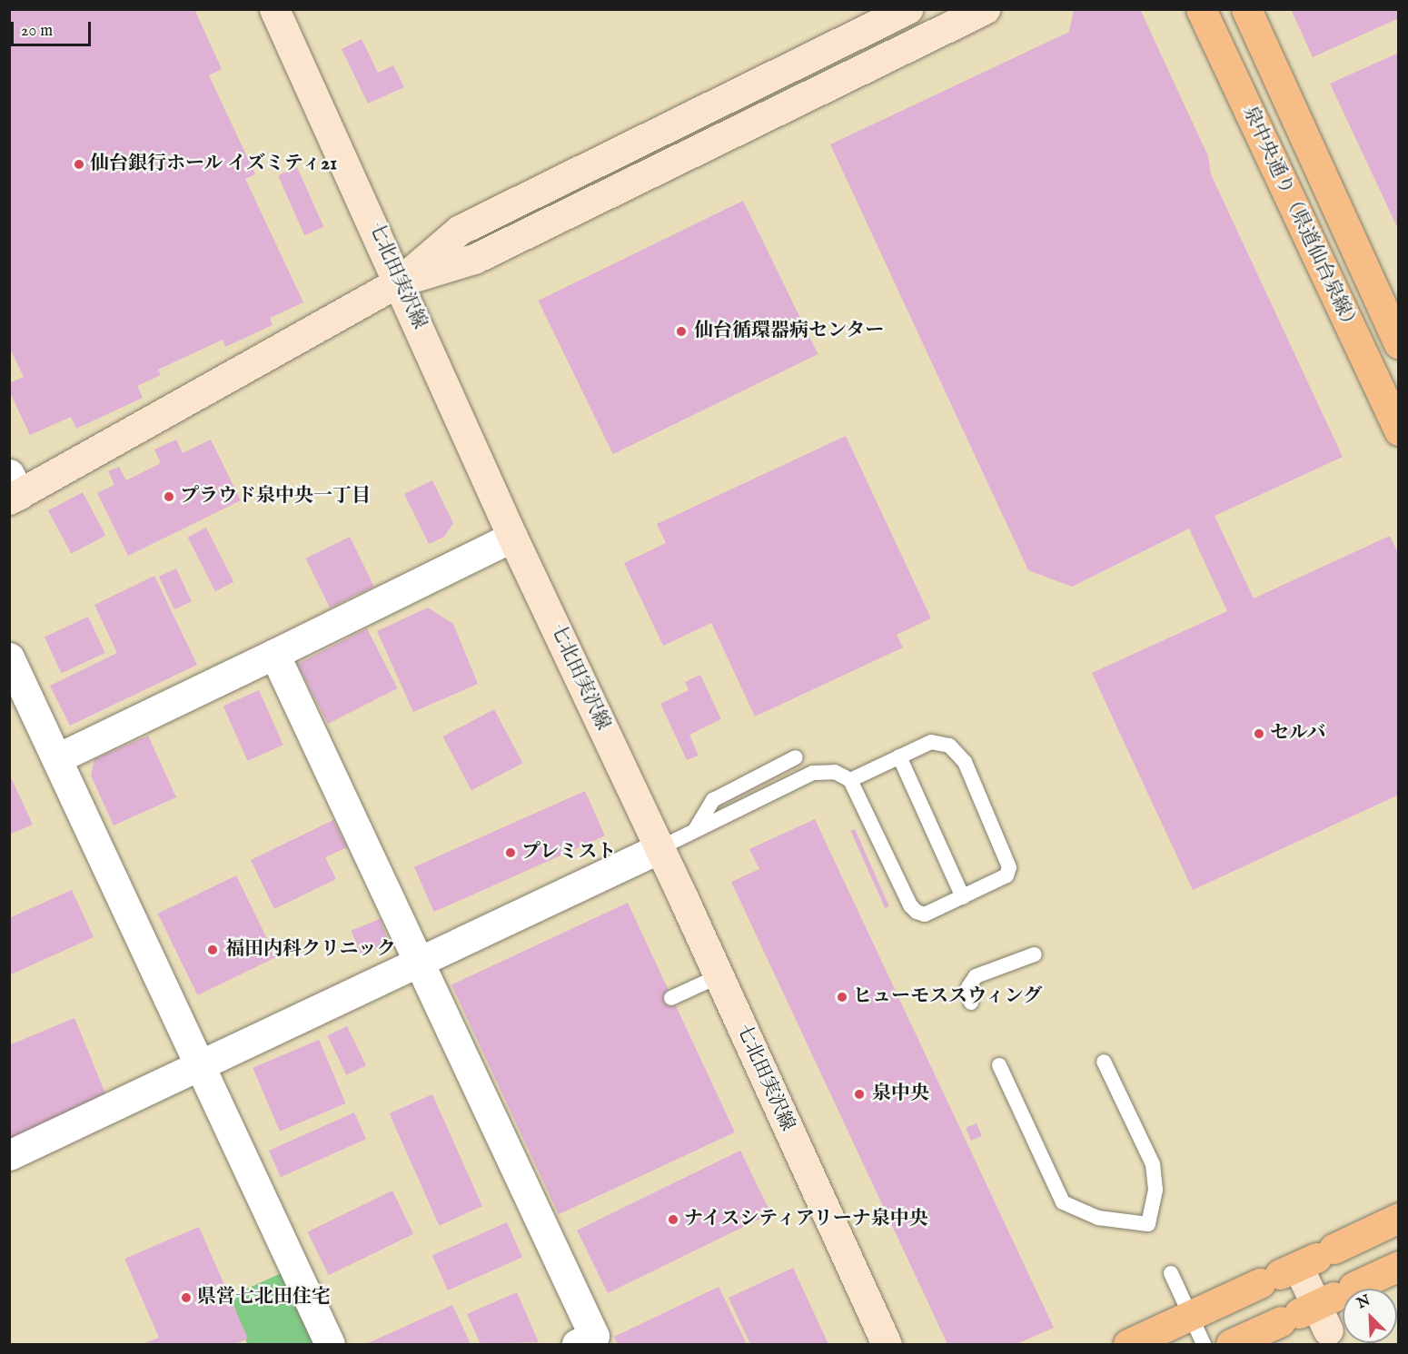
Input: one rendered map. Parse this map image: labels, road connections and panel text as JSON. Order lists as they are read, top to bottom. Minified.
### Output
{"streets":{"main road":["泉中央通り（県道仙台泉線）"],"street":["七北田実沢線"]},"places":["仙台銀行ホール イズミティ21","仙台循環器病センター","プラウド泉中央一丁目","セルバ","プレミスト","福田内科クリニック","ヒューモススウィング","泉中央","ナイスシティアリーナ泉中央","県営七北田住宅"],"scale_bar":"20 m","north":"top left"}
